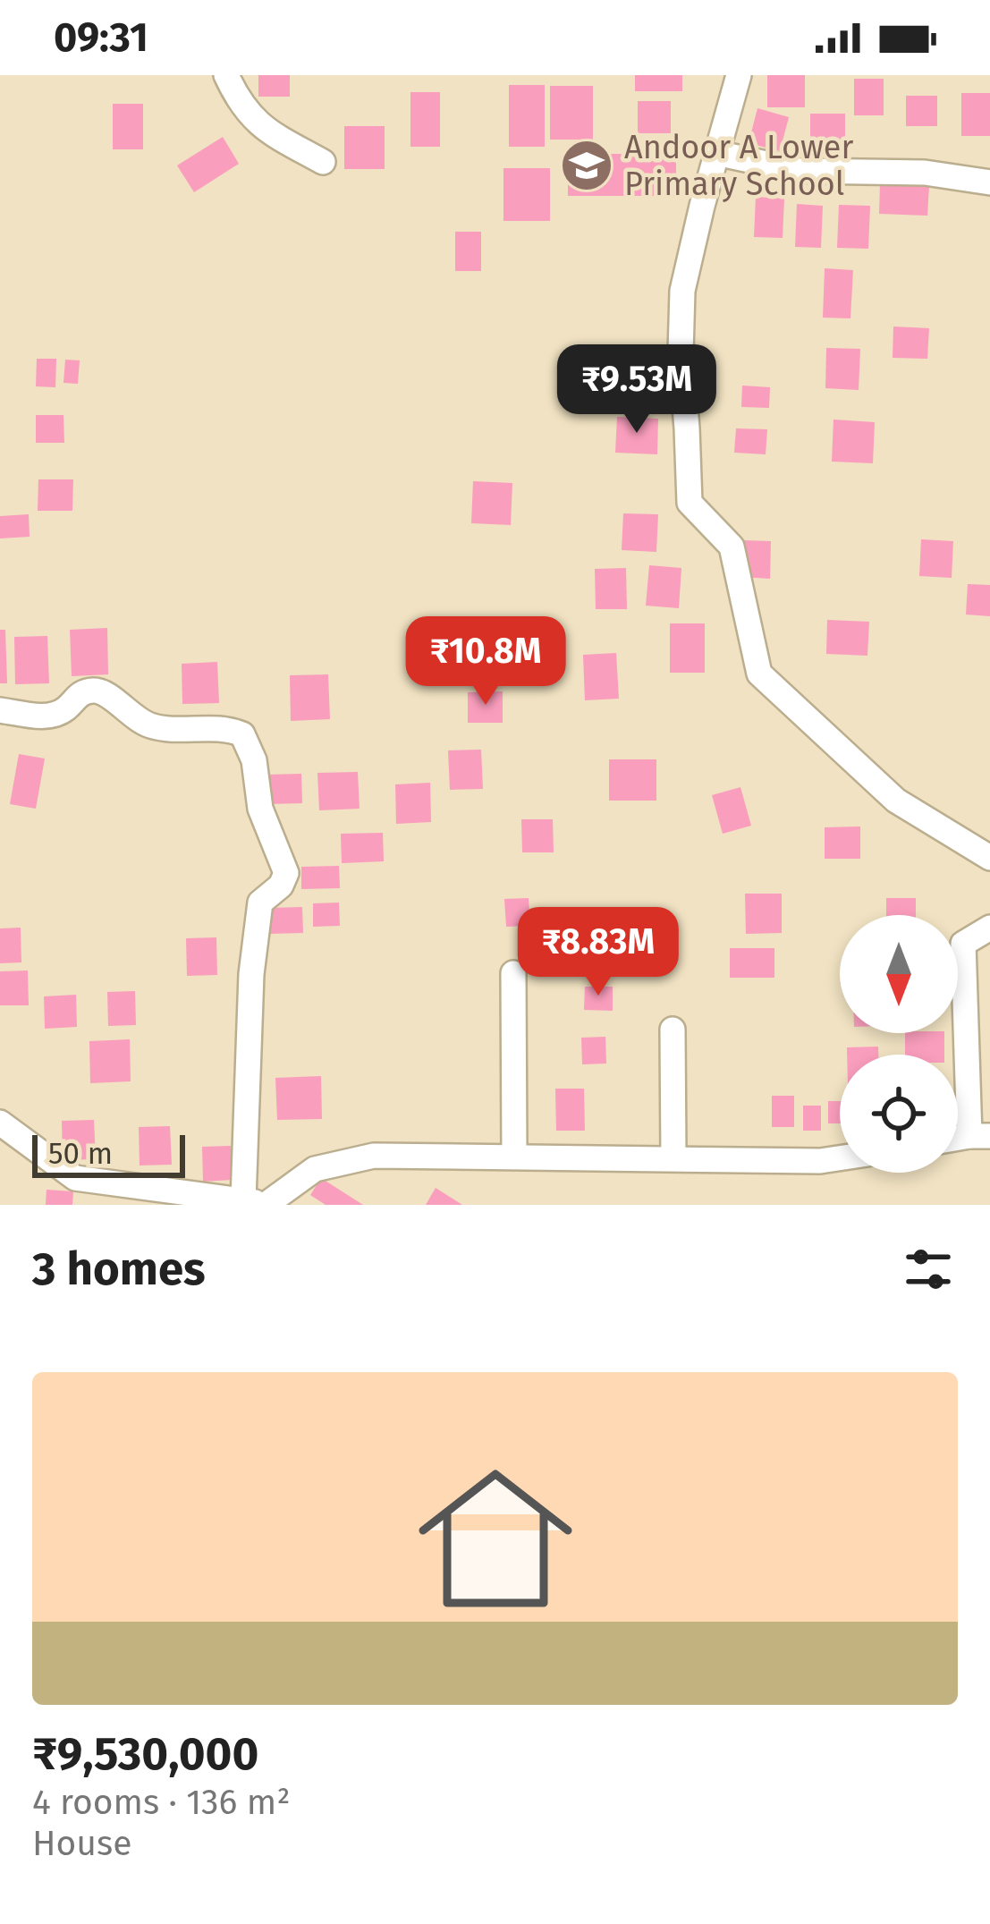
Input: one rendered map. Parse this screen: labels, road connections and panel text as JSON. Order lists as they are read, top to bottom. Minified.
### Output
{"places":{"school or university":["Andoor A Lower Primary School"]},"scale_bar":"50 m","north":"bottom","page":{"status":"09:31","price":["₹9.53M","₹10.8M","₹8.83M"],"scale":"50 m","heading":"3 homes","list":[{"name":"₹9,530,000","note":"4 rooms · 136 m² · House"}]}}
